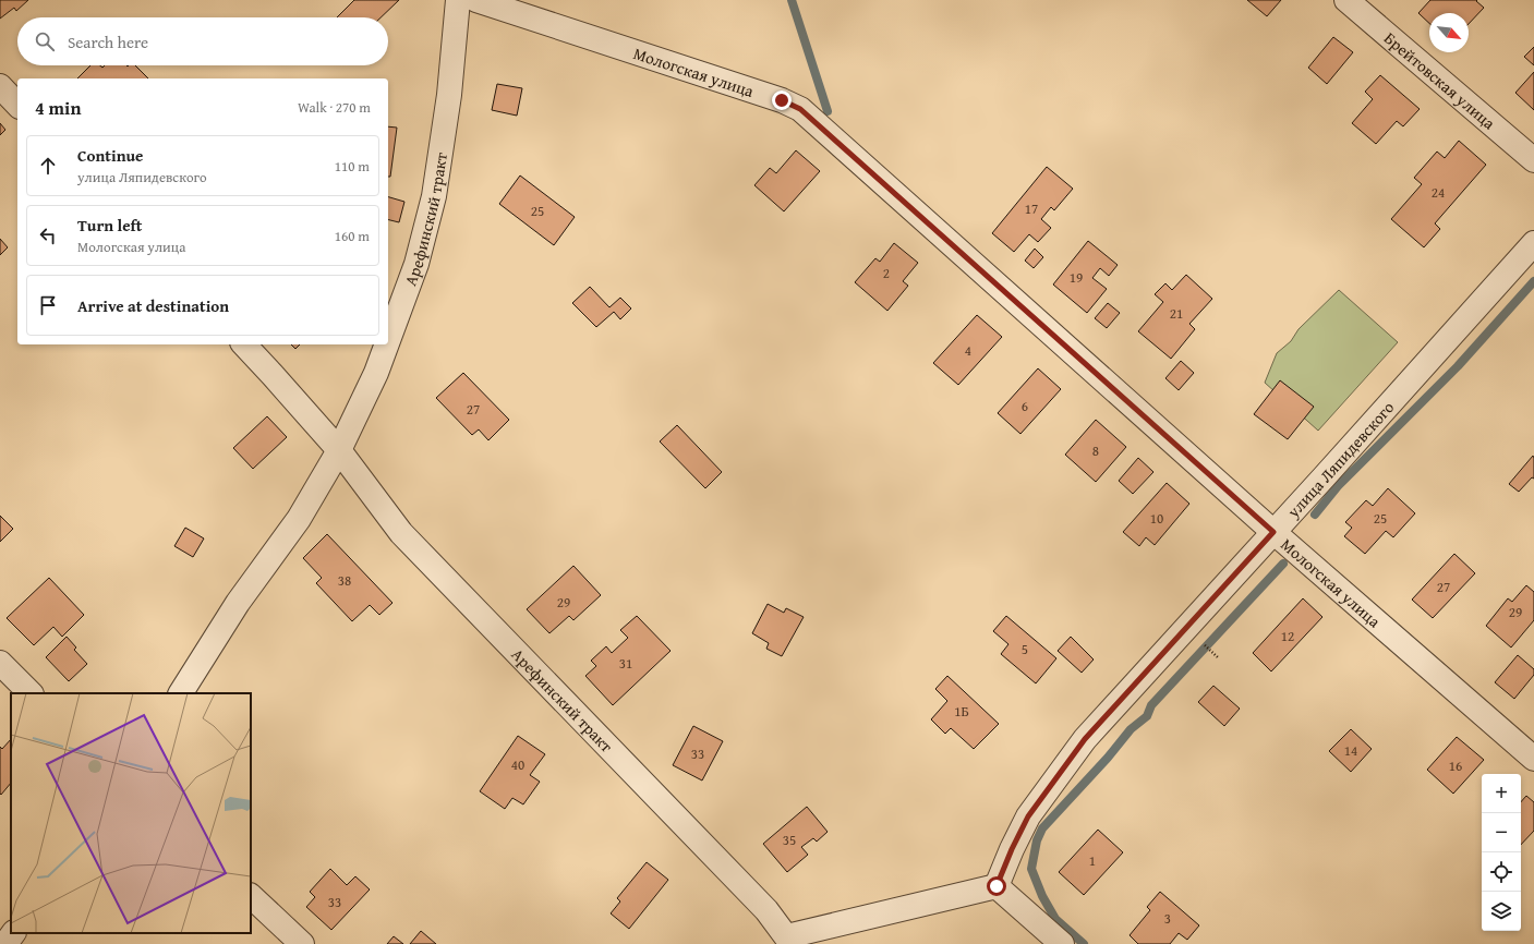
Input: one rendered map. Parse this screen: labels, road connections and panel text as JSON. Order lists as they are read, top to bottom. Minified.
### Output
{"streets":{"street":["Мологская улица","Брейтовская улица","Арефинский тракт","улица Ляпидевского"]},"crossings":[["Мологская улица","улица Ляпидевского"]],"house_numbers":["24","17","25","2","19","21","4","6","27","8","10","25","38","27","29","29","12","5","31","1Б","14","33","40","16","35","1","33","3"],"north":"bottom right","page":{"search":"Search here","heading":["4 min","Walk · 270 m"],"list":[["Continue","улица Ляпидевского","110 m"],["Turn left","Мологская улица","160 m"],"Arrive at destination"],"map_buttons":["+","−"]}}
